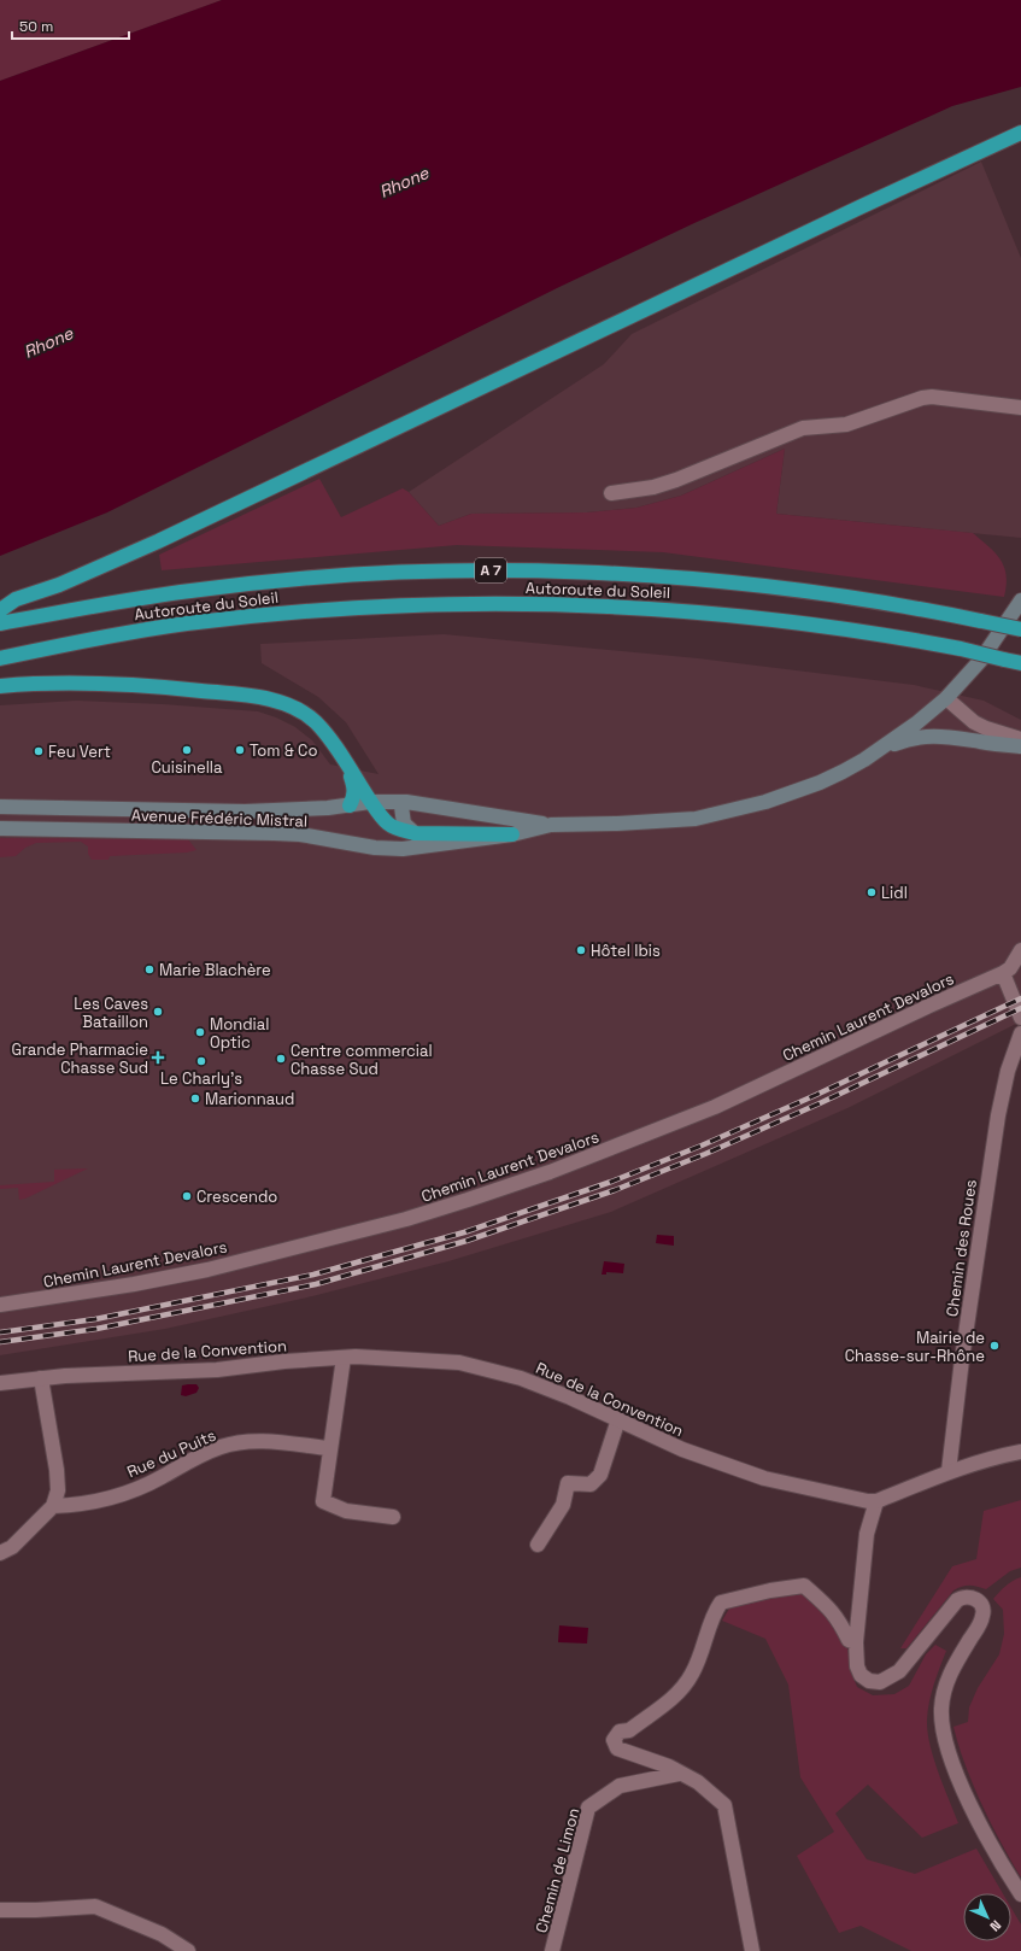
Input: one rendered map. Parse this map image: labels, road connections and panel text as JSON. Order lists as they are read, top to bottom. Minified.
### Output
{"streets":{"highway":["A 7","Autoroute du Soleil"],"main road":["Avenue Frédéric Mistral"],"street":["Chemin Laurent Devalors","Chemin des Roues","Rue de la Convention","Rue du Puits","Chemin de Limon"]},"water":["Rhone"],"places":{"other":["Cuisinella","Tom & Co","Feu Vert","Lidl","Hôtel Ibis","Marie Blachère","Les Caves Bataillon","Mondial Optic","Centre commercial Chasse Sud","Le Charly's","Marionnaud","Crescendo","Mairie de Chasse-sur-Rhône"],"health":["Grande Pharmacie Chasse Sud"]},"scale_bar":"50 m","north":"bottom right"}
